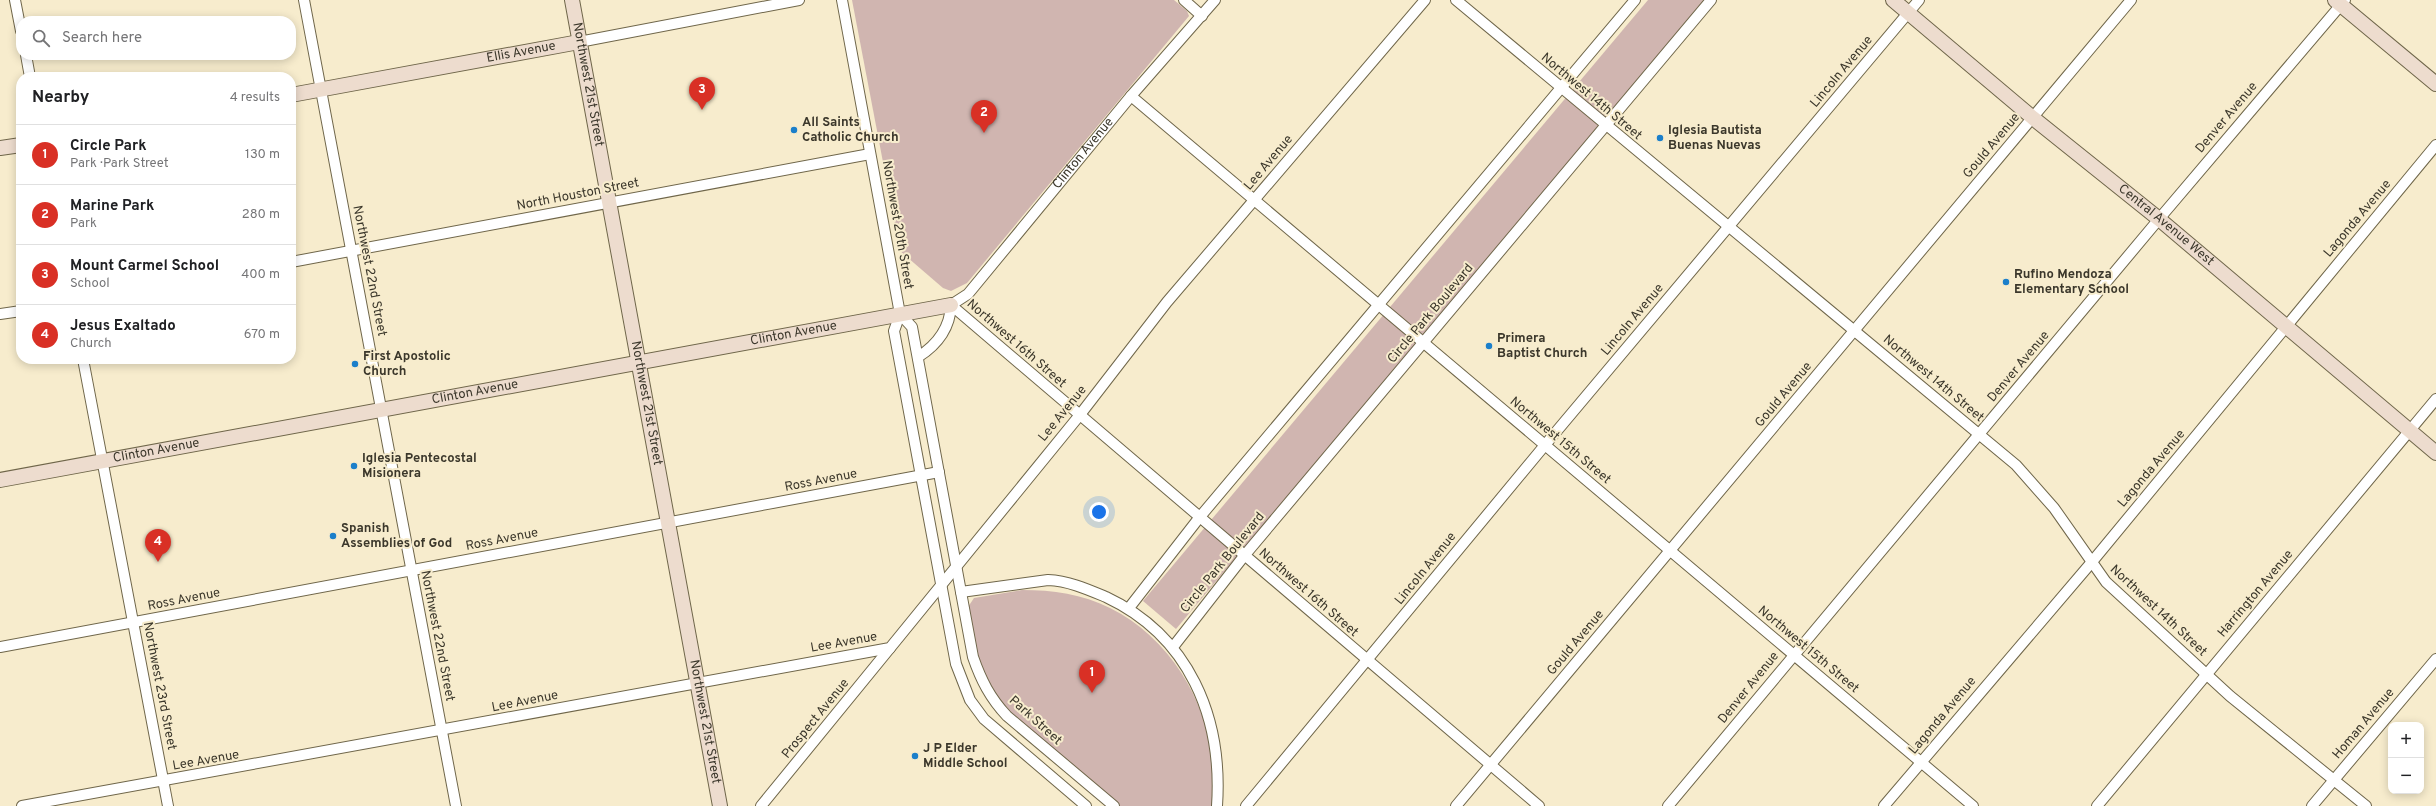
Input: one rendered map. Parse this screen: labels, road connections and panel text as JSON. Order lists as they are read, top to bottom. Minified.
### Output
{"streets":{"street":["Ellis Avenue","Lincoln Avenue","Northwest 21st Street","Northwest 14th Street","Denver Avenue","Gould Avenue","Clinton Avenue","Lee Avenue","North Houston Street","Lagonda Avenue","Northwest 20th Street","Central Avenue West","Northwest 22nd Street","Circle Park Boulevard","Northwest 16th Street","Northwest 15th Street","Ross Avenue","Harrington Avenue","Northwest 23rd Street","Prospect Avenue","Park Street","Homan Avenue"]},"crossings":[["Ellis Avenue","Northwest 21st Street"],["Ellis Avenue","Northwest 22nd Street"],["Lincoln Avenue","Northwest 14th Street"],["Lincoln Avenue","Central Avenue West"],["Lincoln Avenue","Northwest 16th Street"],["Lincoln Avenue","Northwest 15th Street"],["Northwest 21st Street","Clinton Avenue"],["Northwest 21st Street","Lee Avenue"],["Northwest 21st Street","North Houston Street"],["Northwest 21st Street","Ross Avenue"],["Northwest 14th Street","Denver Avenue"],["Northwest 14th Street","Gould Avenue"],["Northwest 14th Street","Lagonda Avenue"],["Northwest 14th Street","Circle Park Boulevard"],["Northwest 14th Street","Harrington Avenue"],["Northwest 14th Street","Homan Avenue"],["Denver Avenue","Central Avenue West"],["Denver Avenue","Northwest 15th Street"],["Gould Avenue","Central Avenue West"],["Gould Avenue","Northwest 16th Street"],["Gould Avenue","Northwest 15th Street"],["Clinton Avenue","Northwest 20th Street"],["Clinton Avenue","Northwest 22nd Street"],["Clinton Avenue","Northwest 16th Street"],["Clinton Avenue","Northwest 15th Street"],["Clinton Avenue","Northwest 23rd Street"],["Lee Avenue","Northwest 20th Street"],["Lee Avenue","Northwest 22nd Street"],["Lee Avenue","Northwest 16th Street"],["Lee Avenue","Northwest 15th Street"],["Lee Avenue","Northwest 23rd Street"],["Lee Avenue","Prospect Avenue"],["Lee Avenue","Park Street"],["North Houston Street","Northwest 20th Street"],["North Houston Street","Northwest 22nd Street"],["Lagonda Avenue","Central Avenue West"],["Lagonda Avenue","Northwest 15th Street"],["Northwest 20th Street","Ross Avenue"],["Northwest 20th Street","Park Street"],["Central Avenue West","Harrington Avenue"],["Northwest 22nd Street","Ross Avenue"],["Circle Park Boulevard","Northwest 16th Street"],["Circle Park Boulevard","Northwest 15th Street"],["Ross Avenue","Northwest 23rd Street"]],"places":["All Saints Catholic Church","Iglesia Bautista Buenas Nuevas","Rufino Mendoza Elementary School","Primera Baptist Church","First Apostolic Church","Iglesia Pentecostal Misionera","Spanish Assemblies of God","J P Elder Middle School"],"page":{"search":"Search here","heading":["Nearby","4 results"],"pins":["3","2","4","1"],"list":[{"mark":"1","name":"Circle Park","note":"Park · Park Street","value":"130 m"},{"mark":"2","name":"Marine Park","note":"Park","value":"280 m"},{"mark":"3","name":"Mount Carmel School","note":"School","value":"400 m"},{"mark":"4","name":"Jesus Exaltado","note":"Church","value":"670 m"}],"map_buttons":["+","−"]}}
